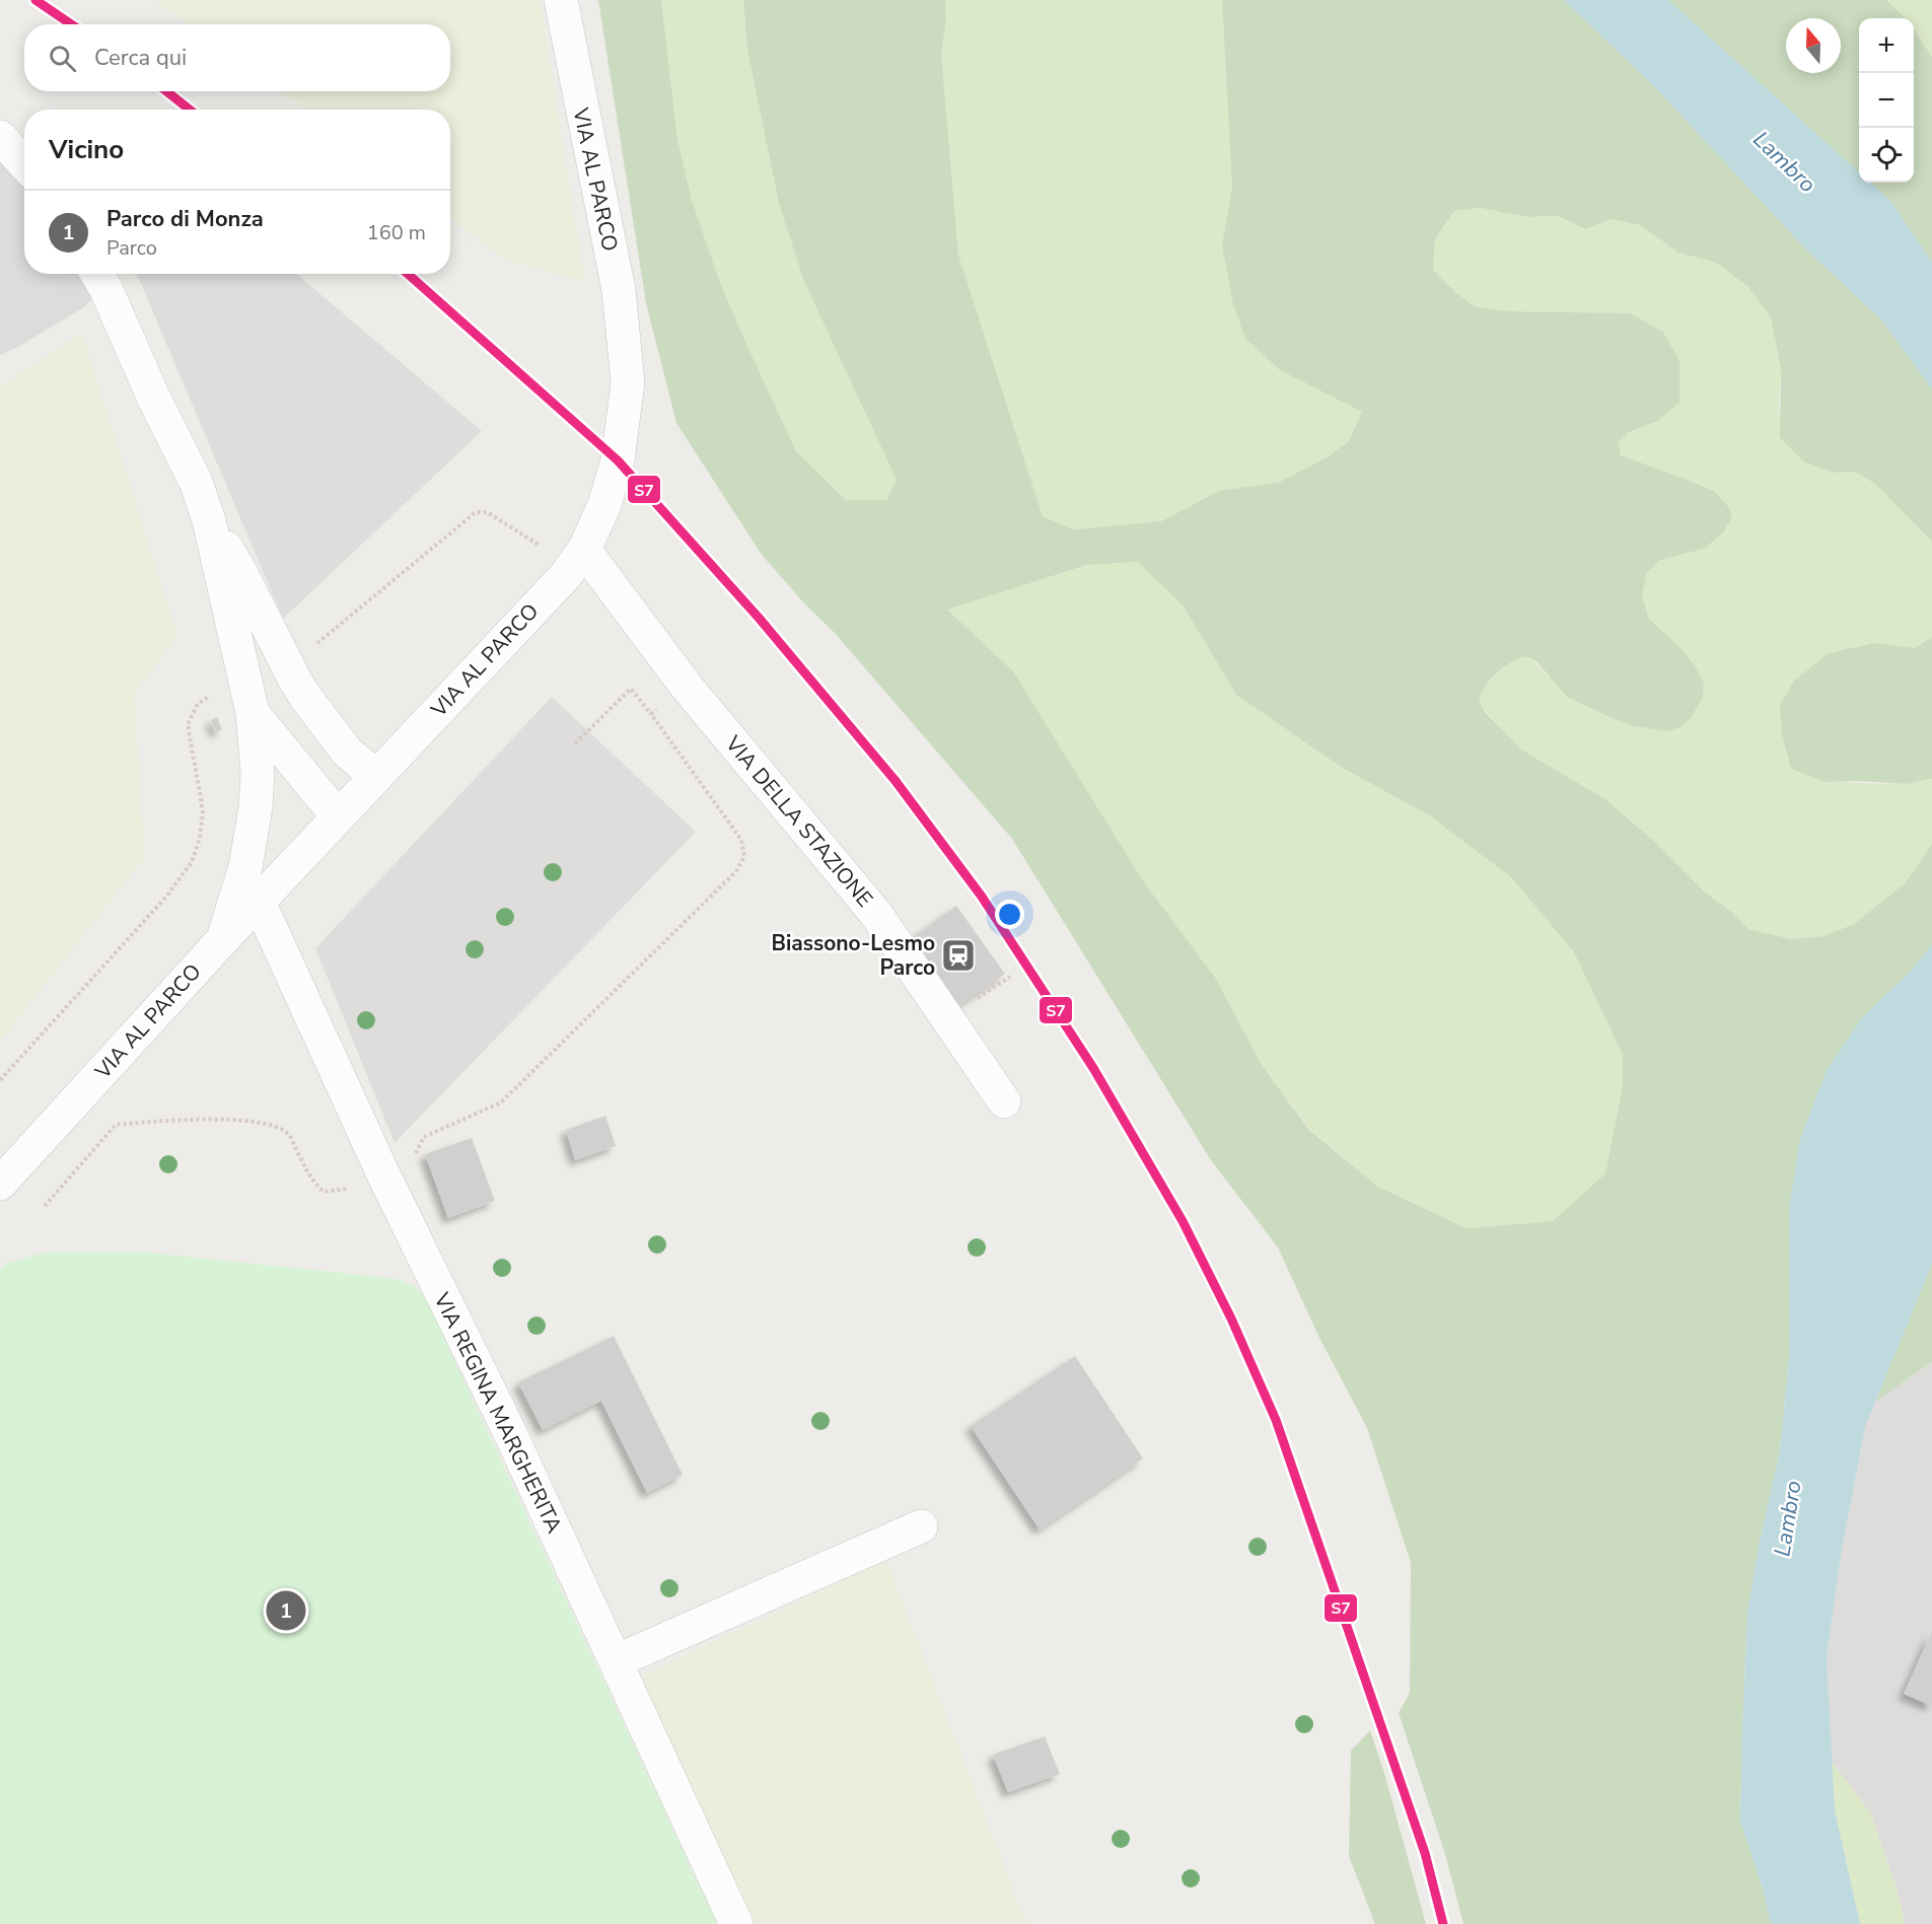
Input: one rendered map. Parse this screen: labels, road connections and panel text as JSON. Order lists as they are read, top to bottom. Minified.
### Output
{"streets":{"street":["VIA AL PARCO","VIA DELLA STAZIONE","VIA REGINA MARGHERITA"]},"crossings":[["VIA AL PARCO","VIA DELLA STAZIONE"],["VIA AL PARCO","VIA REGINA MARGHERITA"]],"water":["Lambro"],"places":{"station":["Biassono-Lesmo Parco"]},"lines":["transit line S7"],"north":"top","page":{"map_buttons":["+","−"],"search":"Cerca qui","heading":"Vicino","list":[{"mark":"1","name":"Parco di Monza","note":"Parco","value":"160 m"}],"pins":"1"}}
